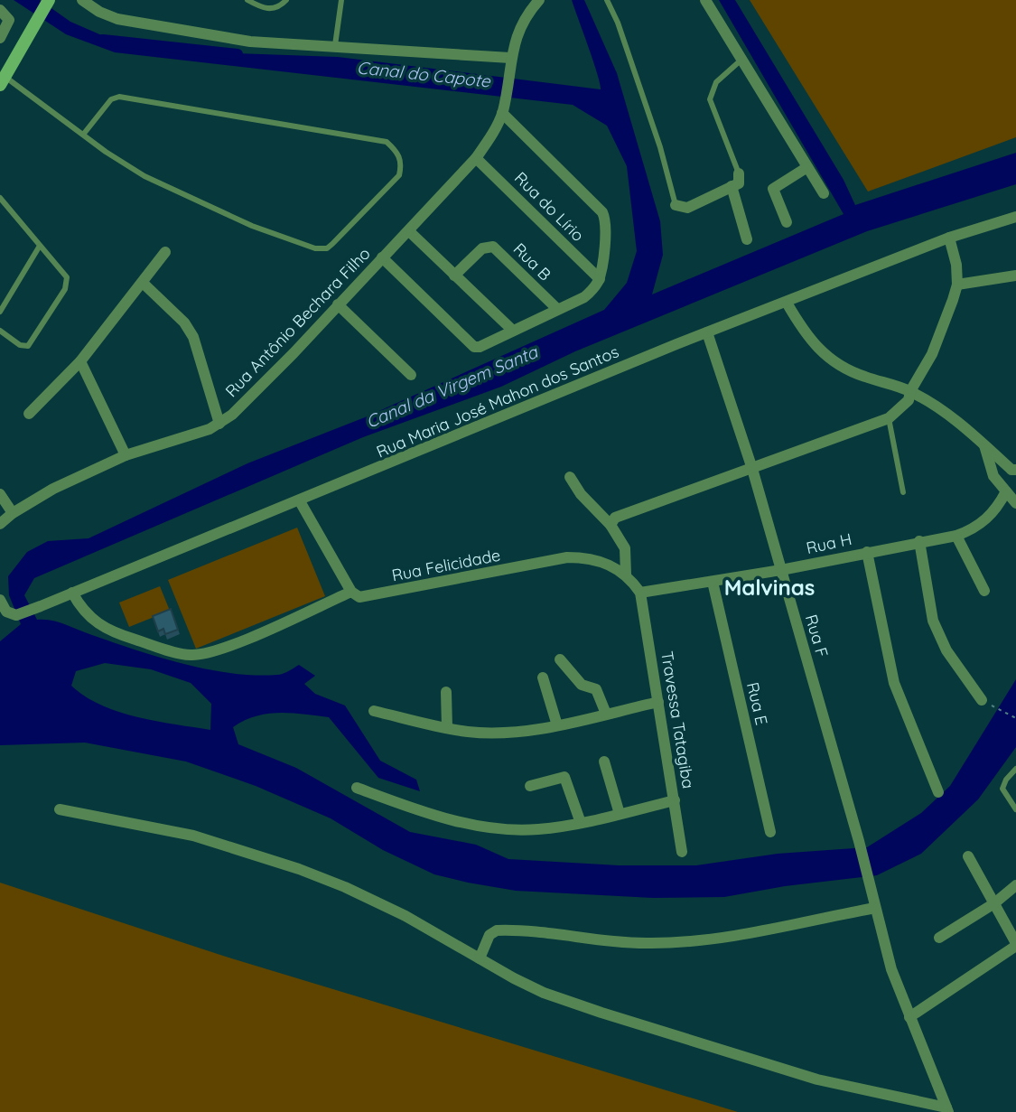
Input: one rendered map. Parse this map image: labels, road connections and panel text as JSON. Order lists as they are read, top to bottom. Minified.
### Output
{"streets":{"street":["Rua do Lírio","Rua B","Rua Antônio Bechara Filho","Rua Maria José Mahon dos Santos","Rua H","Rua Felicidade","Rua F","Rua E","Travessa Tatagiba"]},"crossings":[["Rua do Lírio","Rua Antônio Bechara Filho"],["Rua Maria José Mahon dos Santos","Rua F"],["Rua H","Rua Felicidade"],["Rua H","Rua F"],["Rua H","Rua E"],["Rua H","Travessa Tatagiba"],["Rua Felicidade","Travessa Tatagiba"]],"districts":["Malvinas"],"water":["Canal do Capote","Canal da Virgem Santa"]}
